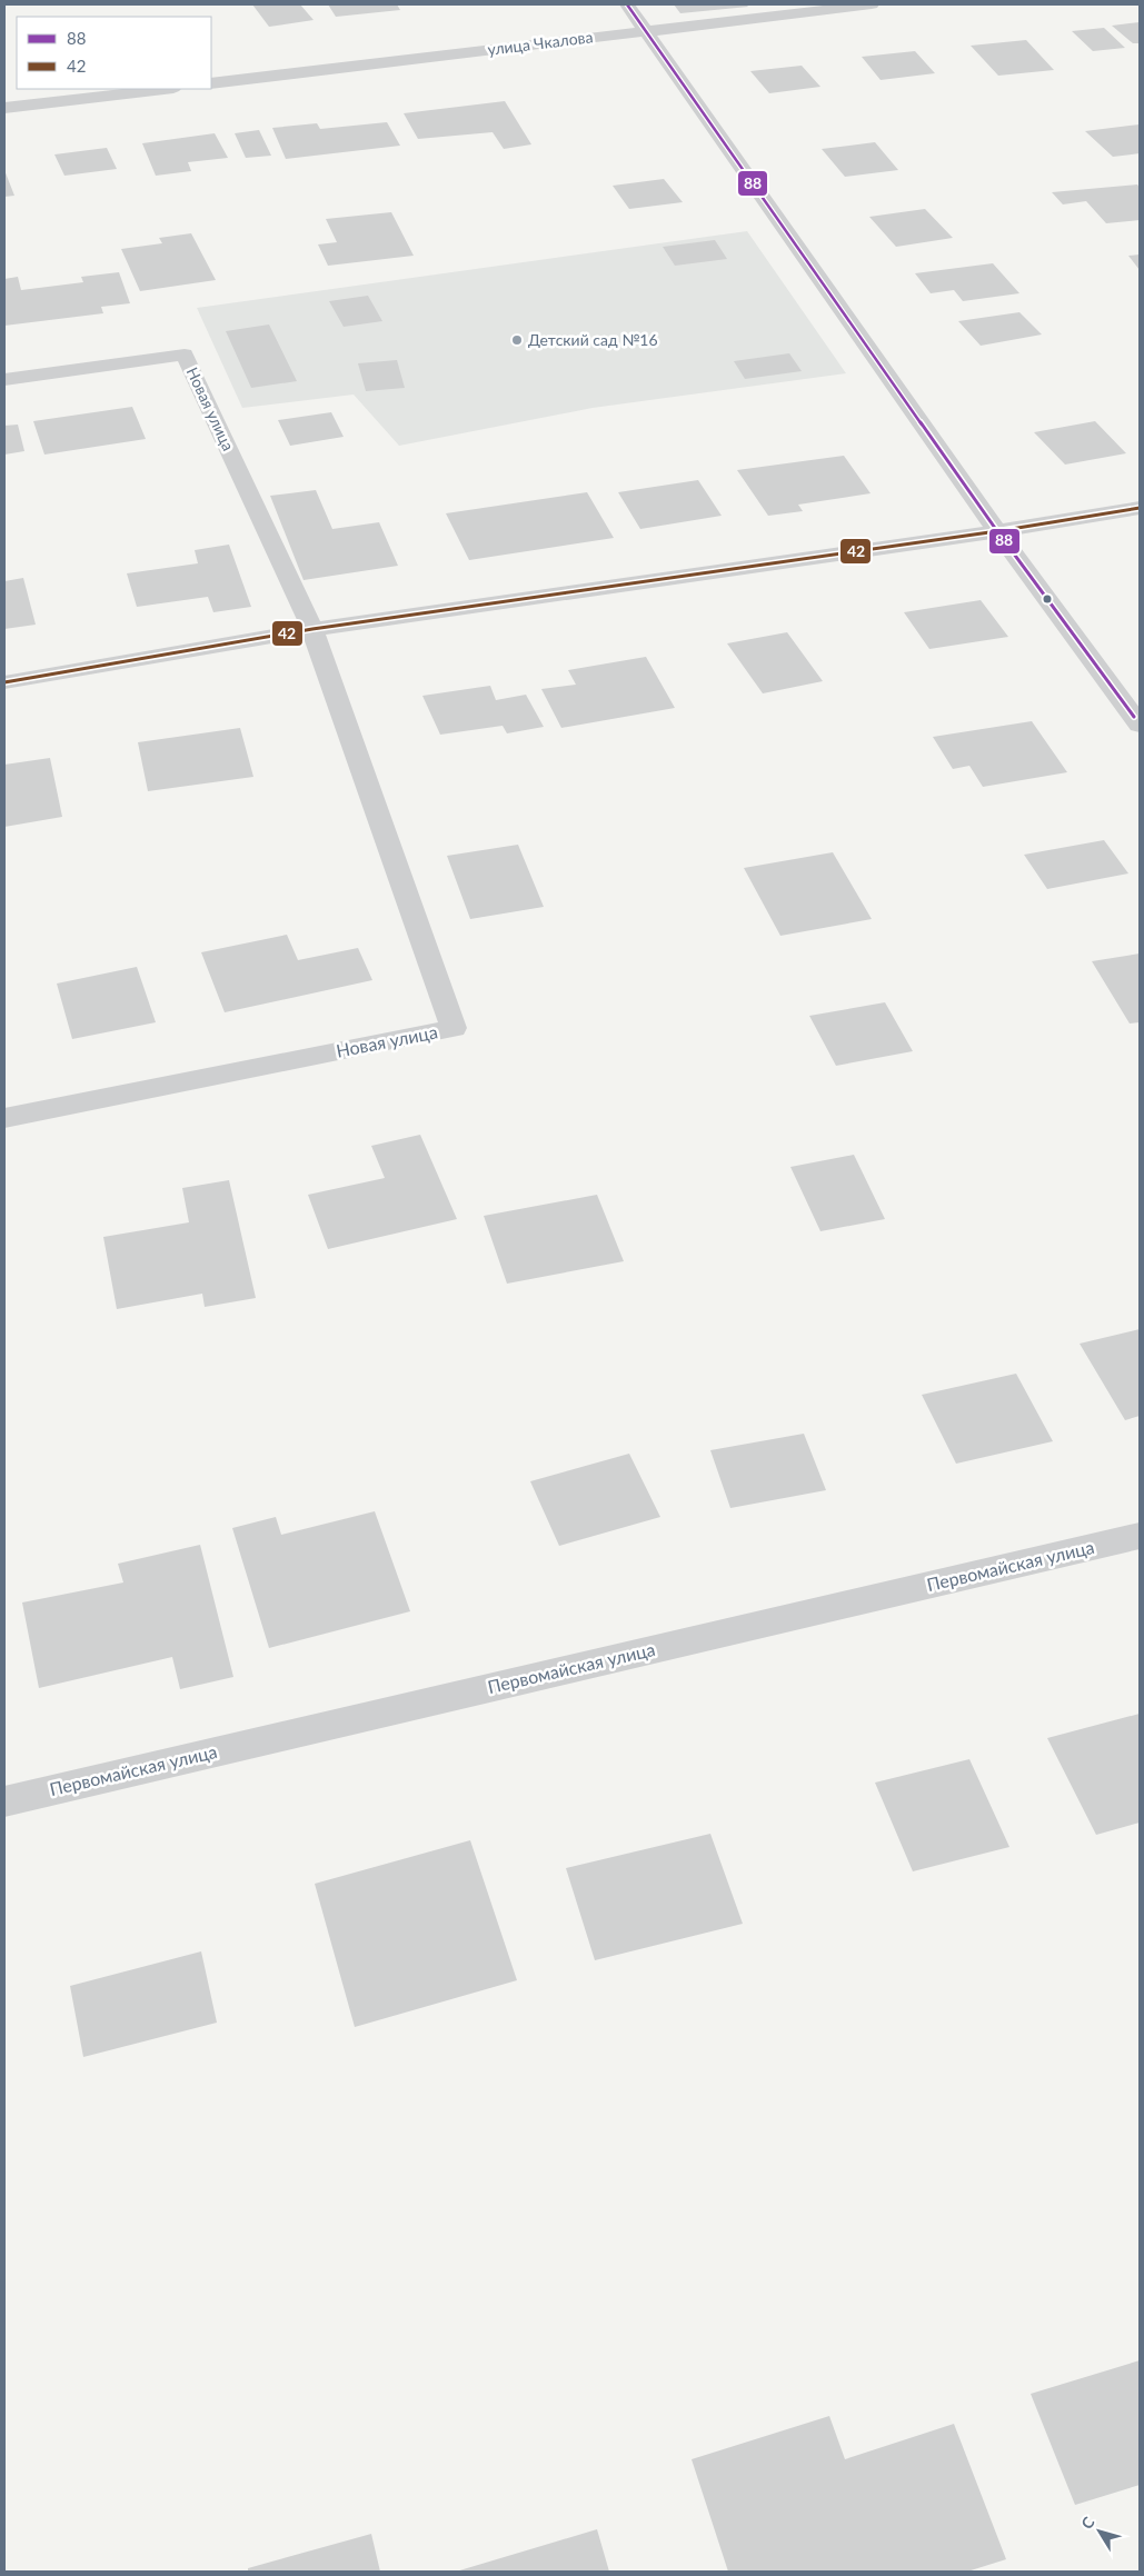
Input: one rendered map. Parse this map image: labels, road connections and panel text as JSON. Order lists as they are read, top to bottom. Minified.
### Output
{"streets":{"street":["улица Чкалова","Новая улица","Первомайская улица"]},"places":["Детский сад №16"],"lines":["transit line 88","transit line 42"],"legend":["88","42"],"north":"top left"}
